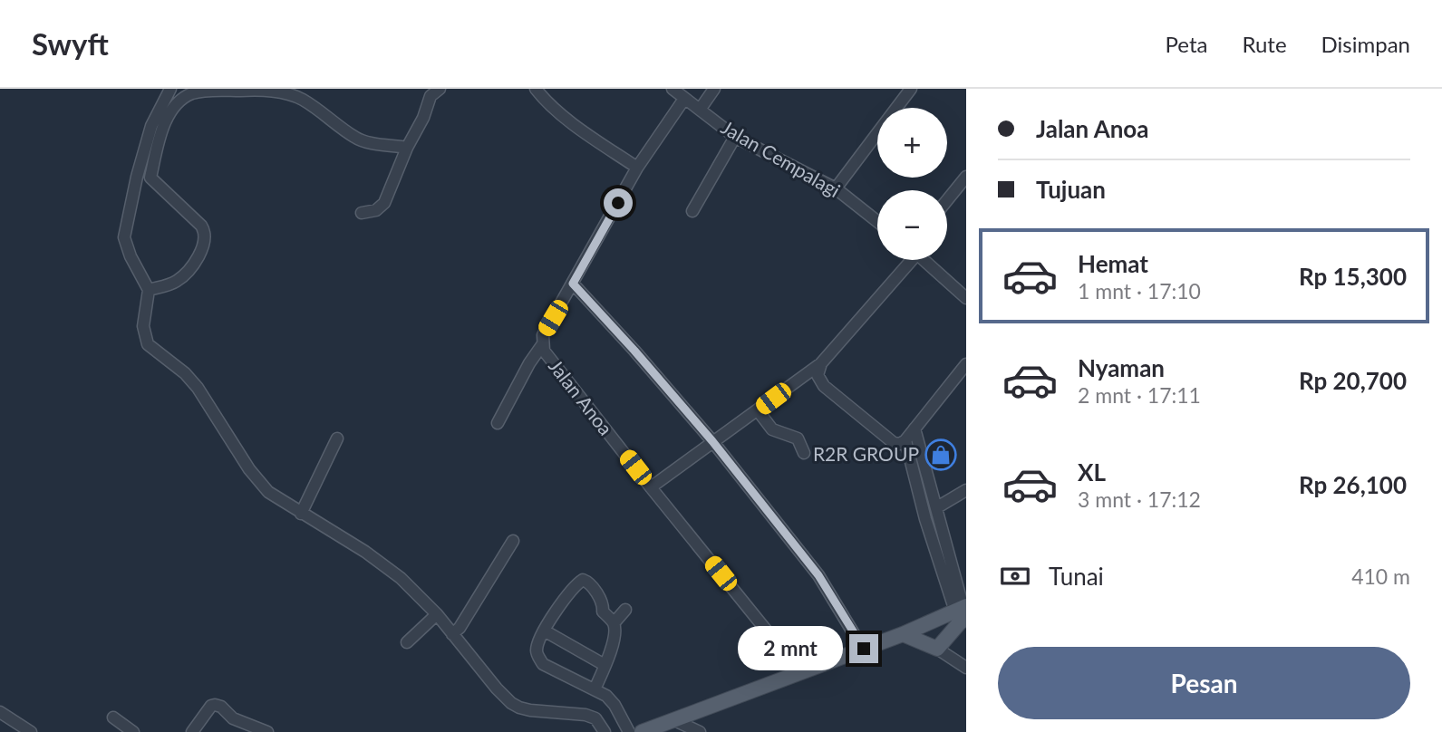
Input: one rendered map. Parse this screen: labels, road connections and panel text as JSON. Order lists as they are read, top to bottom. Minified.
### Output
{"streets":{"street":["Jalan Cempalagi","Jalan Anoa"]},"crossings":[["Jalan Cempalagi","Jalan Anoa"]],"places":{"shop":["R2R GROUP"]},"page":{"header":"Swyft","nav":["Peta","Rute","Disimpan"],"banner":["Jalan Anoa","Tujuan"],"map_buttons":["+","−"],"list":[{"name":"Hemat","note":"1 mnt · 17:10","value":"Rp 15,300"},{"name":"Nyaman","note":"2 mnt · 17:11","value":"Rp 20,700"},{"name":"XL","note":"3 mnt · 17:12","value":"Rp 26,100"}],"pay":["Tunai","410 m"],"bubble":"2 mnt","buttons":"Pesan"}}
